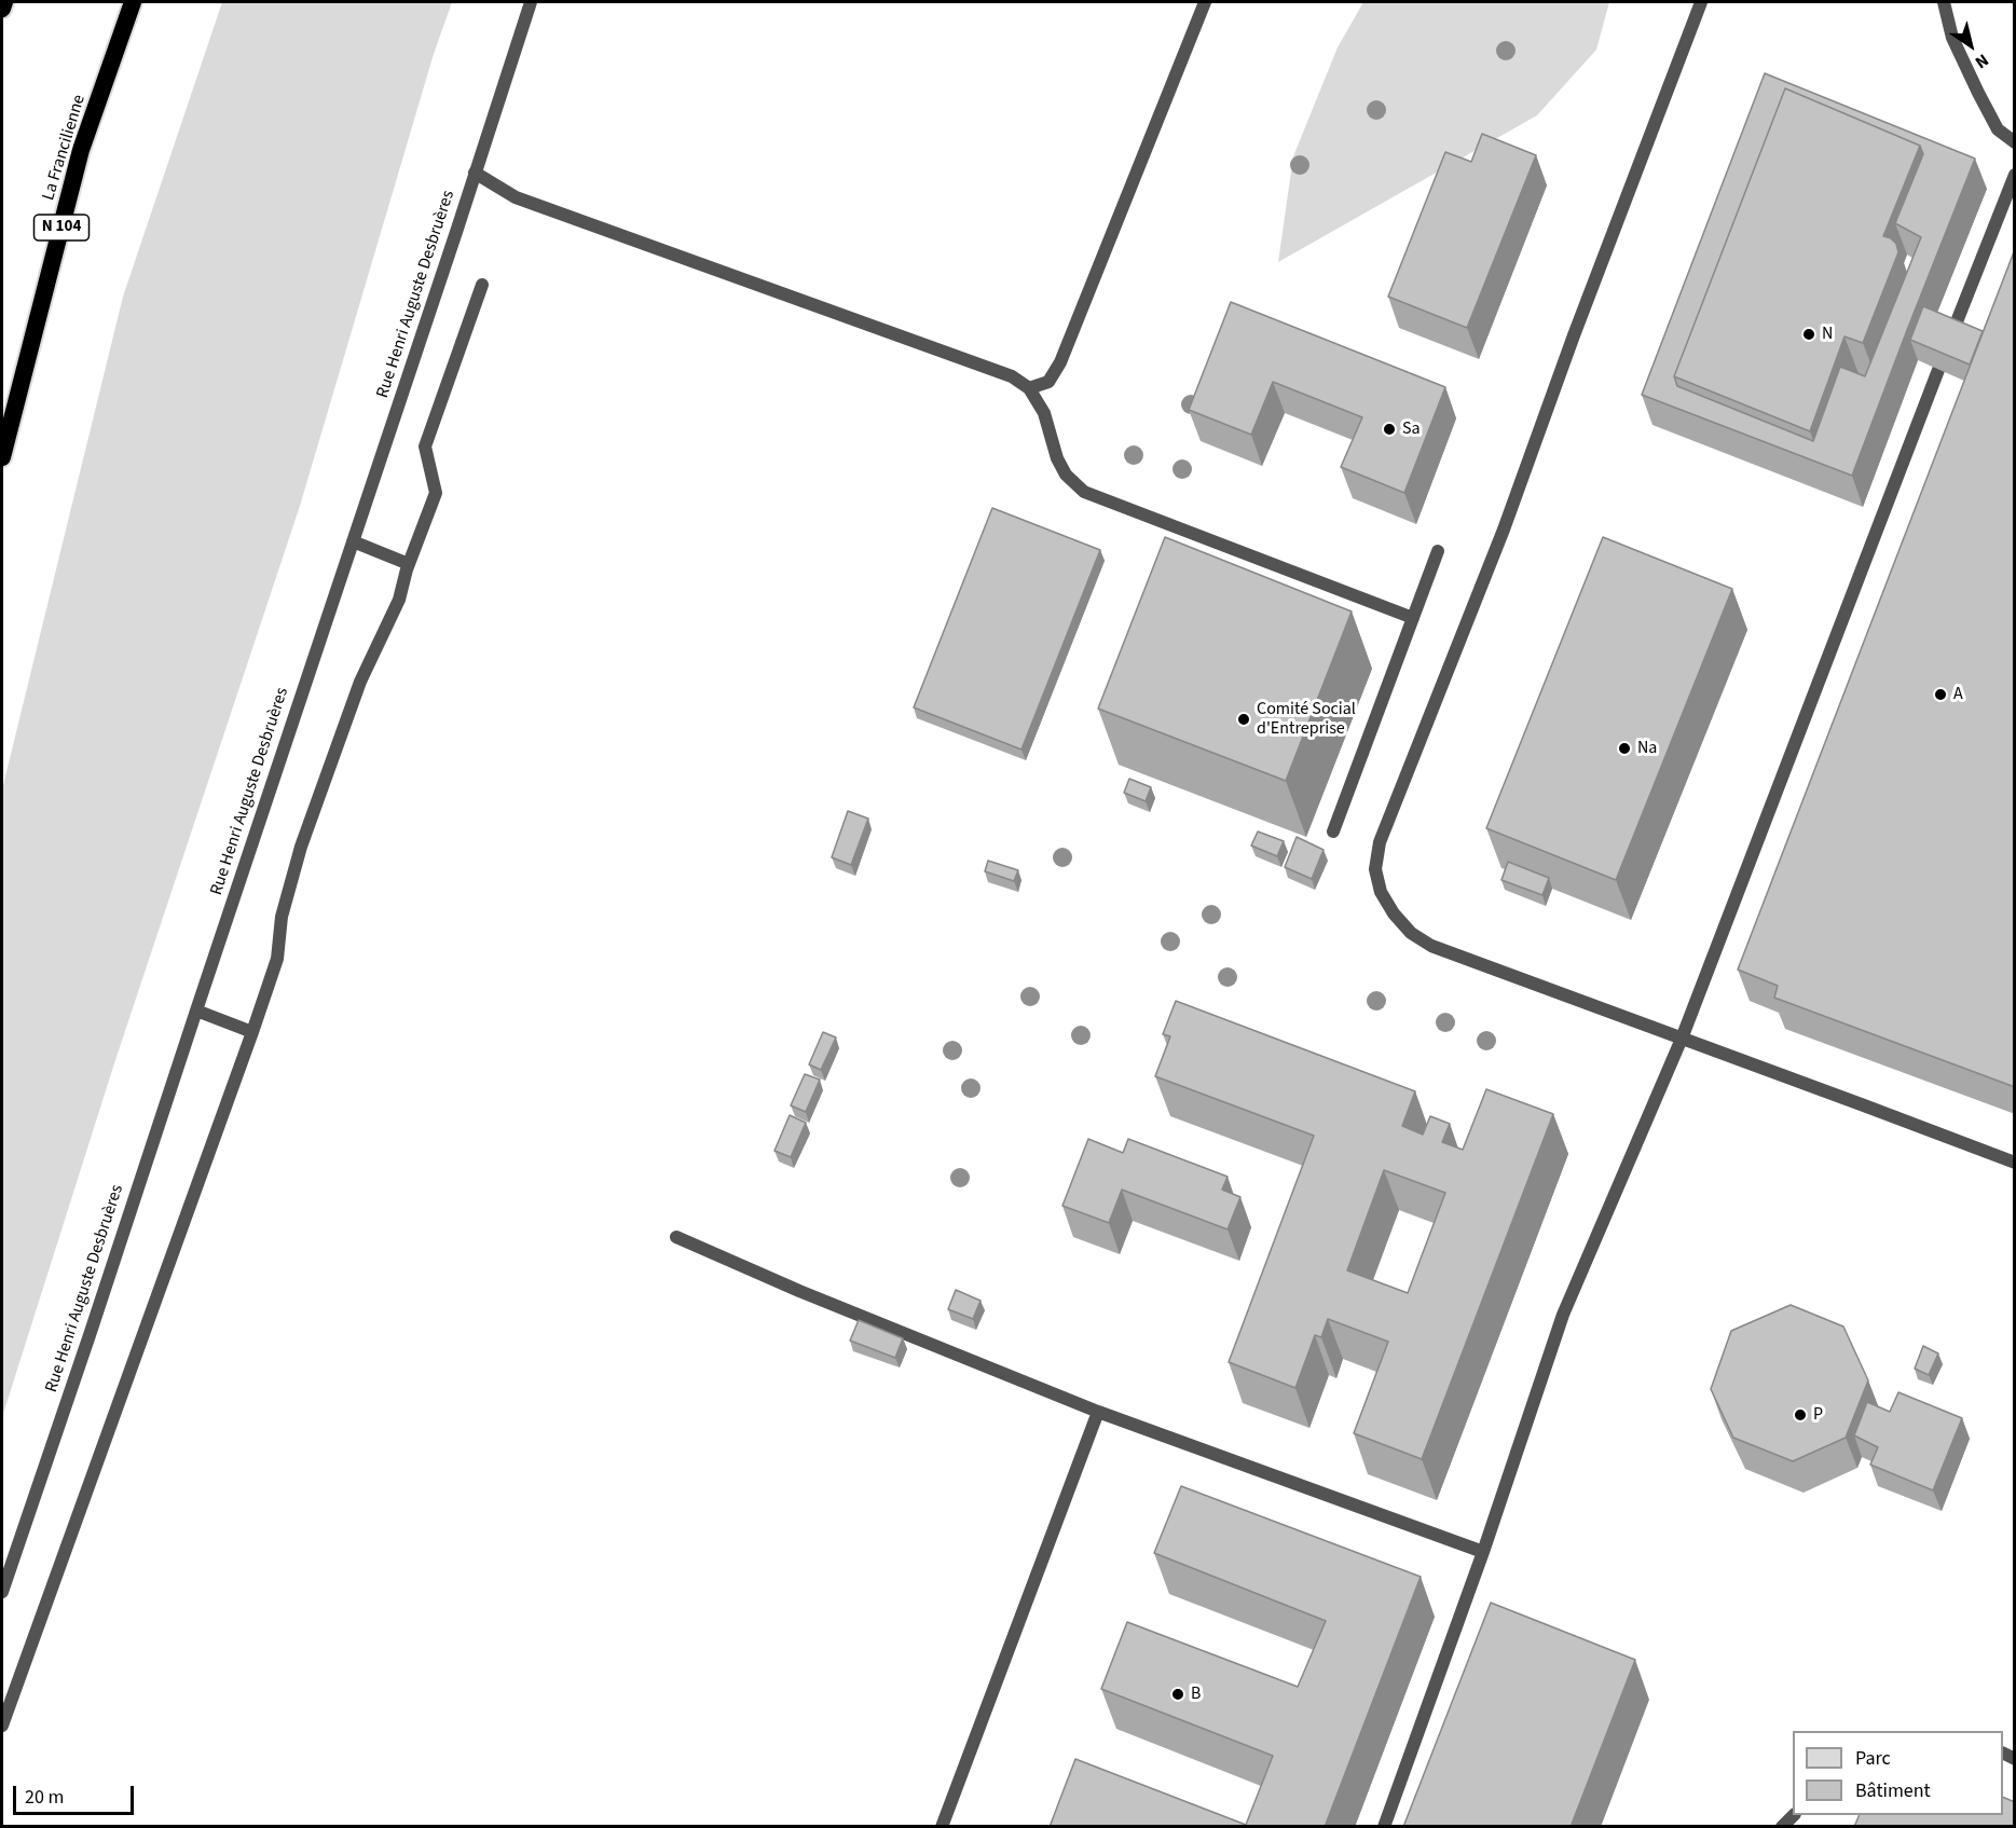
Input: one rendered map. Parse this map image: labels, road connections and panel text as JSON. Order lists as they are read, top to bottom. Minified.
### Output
{"streets":{"highway":["La Francilienne","N 104"],"lane":["Rue Henri Auguste Desbruères"]},"places":["N","Sa","A","Comité Social d'Entreprise","Na","P","B"],"legend":["Parc","Bâtiment"],"scale_bar":"20 m","north":"bottom right"}
